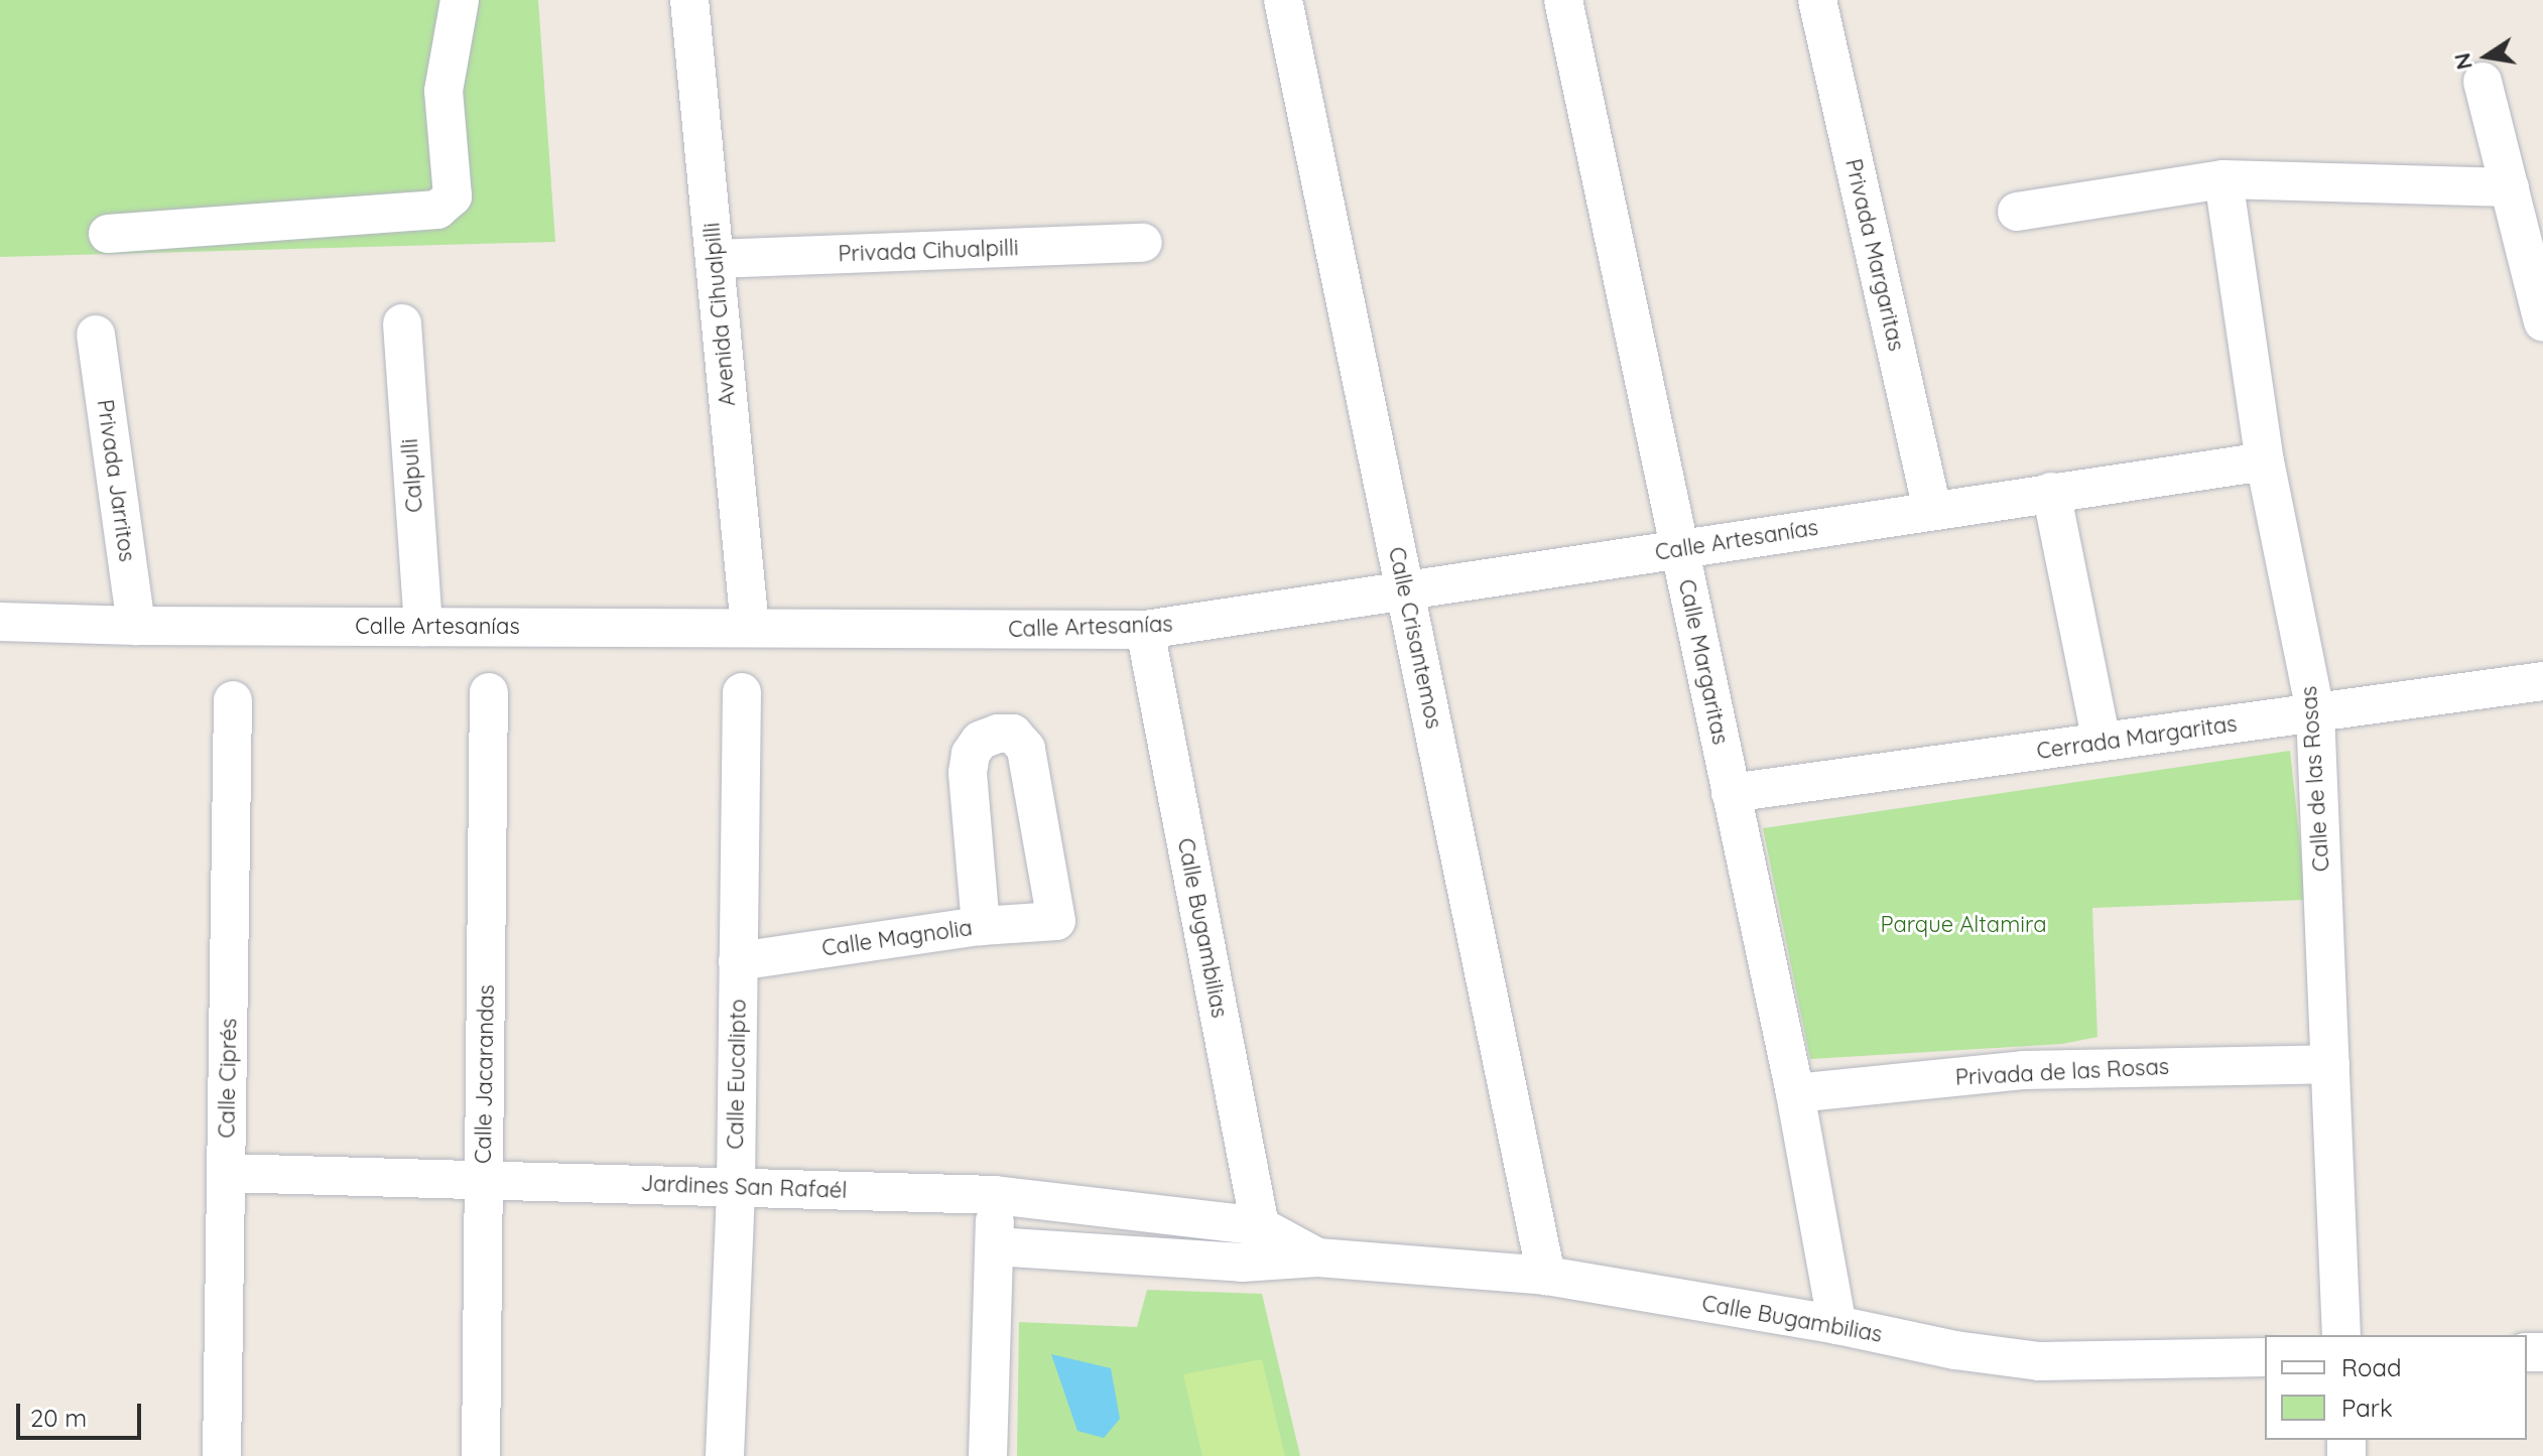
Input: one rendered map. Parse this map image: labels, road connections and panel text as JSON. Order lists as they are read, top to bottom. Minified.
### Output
{"streets":{"street":["Privada Cihualpilli","Privada Margaritas","Avenida Cihualpilli","Calpulli","Privada Jarritos","Calle Artesanías","Calle Crisantemos","Calle Margaritas","Cerrada Margaritas","Calle de las Rosas","Calle Bugambilias","Calle Magnolia","Privada de las Rosas","Calle Jacarandas","Calle Eucalipto","Calle Ciprés","Jardines San Rafaél"]},"crossings":[["Privada Cihualpilli","Avenida Cihualpilli"],["Privada Margaritas","Calle Artesanías"],["Avenida Cihualpilli","Calle Artesanías"],["Calpulli","Calle Artesanías"],["Privada Jarritos","Calle Artesanías"],["Calle Artesanías","Calle Crisantemos"],["Calle Artesanías","Calle Margaritas"],["Calle Artesanías","Calle de las Rosas"],["Calle Artesanías","Calle Bugambilias"],["Calle Crisantemos","Calle Bugambilias"],["Calle Margaritas","Cerrada Margaritas"],["Calle Margaritas","Calle Bugambilias"],["Calle Margaritas","Privada de las Rosas"],["Cerrada Margaritas","Calle de las Rosas"],["Calle de las Rosas","Privada de las Rosas"],["Calle Bugambilias","Jardines San Rafaél"],["Calle Magnolia","Calle Eucalipto"],["Calle Jacarandas","Jardines San Rafaél"],["Calle Eucalipto","Jardines San Rafaél"],["Calle Ciprés","Jardines San Rafaél"]],"parks":["Parque Altamira"],"legend":["Road","Park"],"scale_bar":"20 m","north":"left"}
